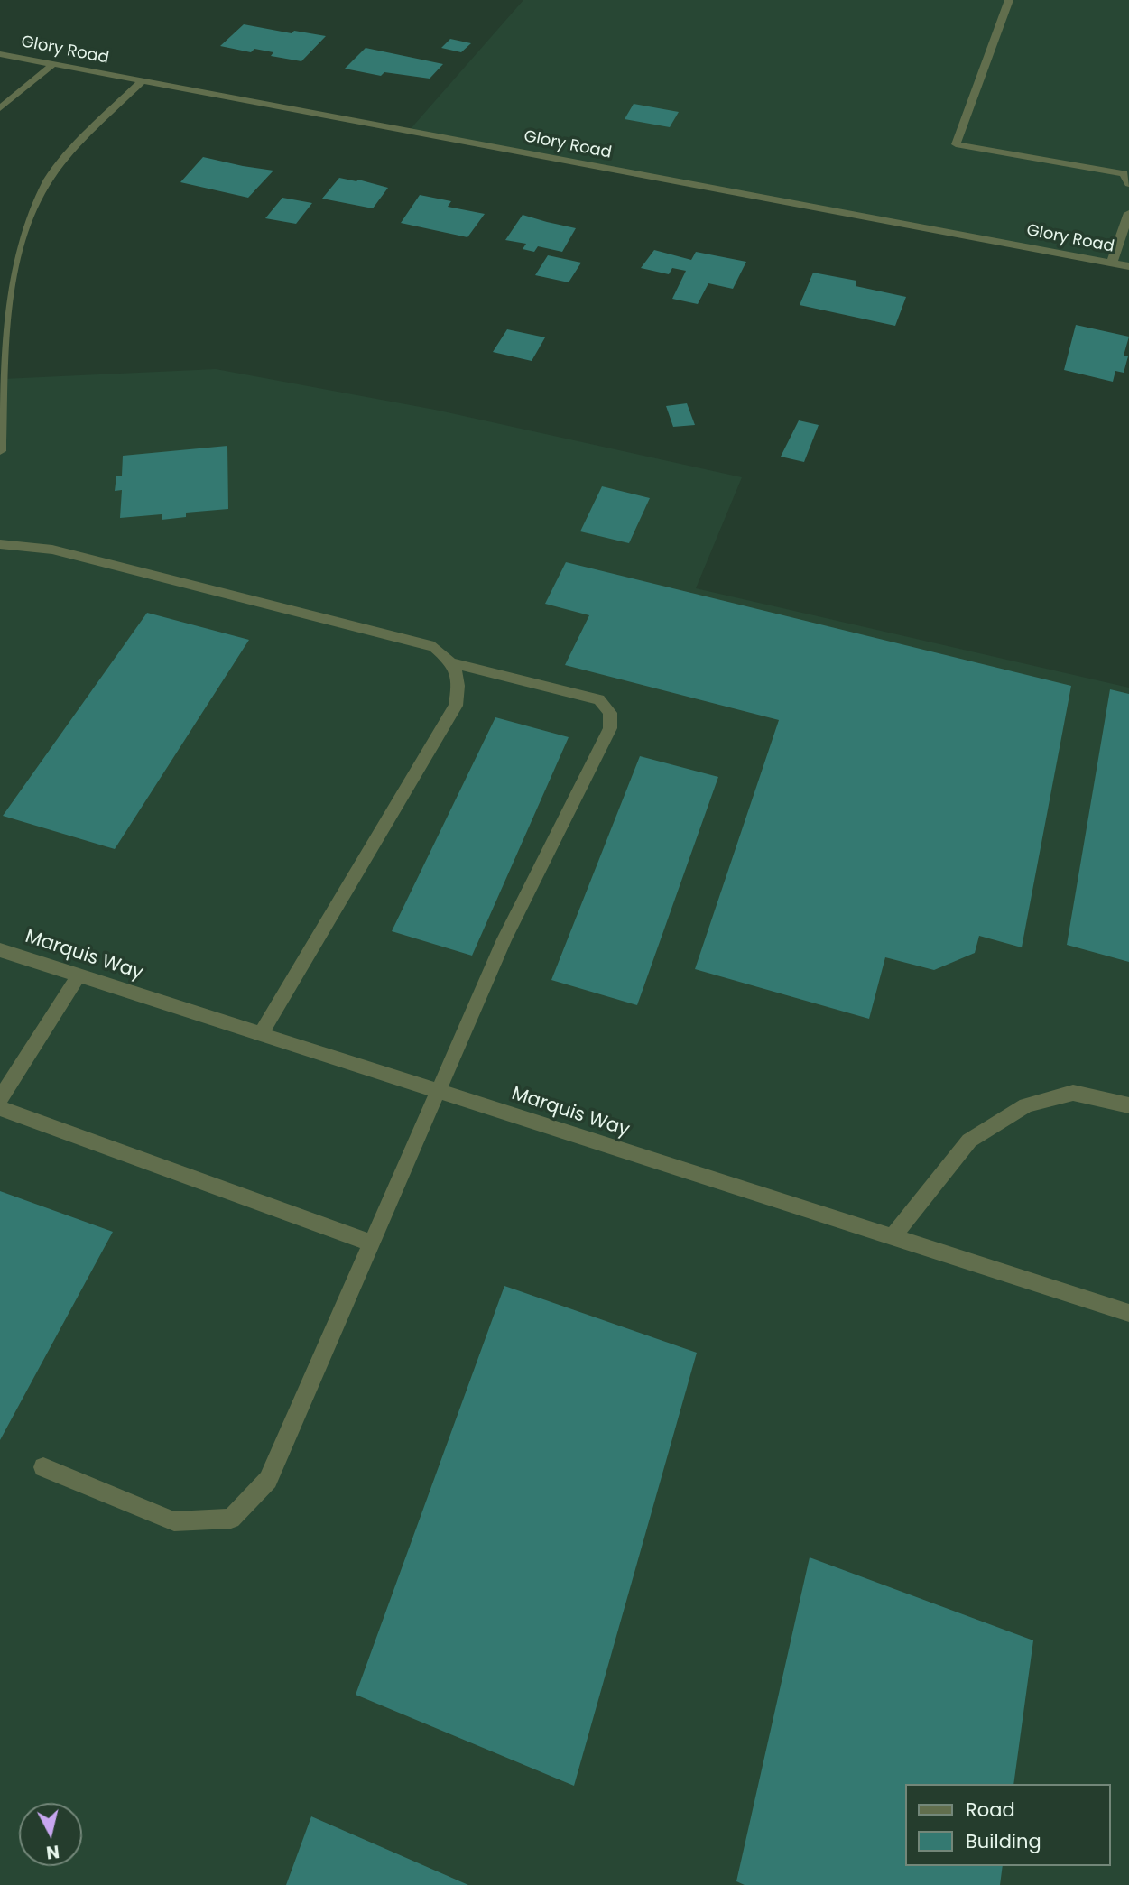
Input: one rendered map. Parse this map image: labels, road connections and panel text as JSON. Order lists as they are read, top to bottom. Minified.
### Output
{"streets":{"street":["Glory Road","Marquis Way"]},"legend":["Road","Building"],"north":"bottom"}
